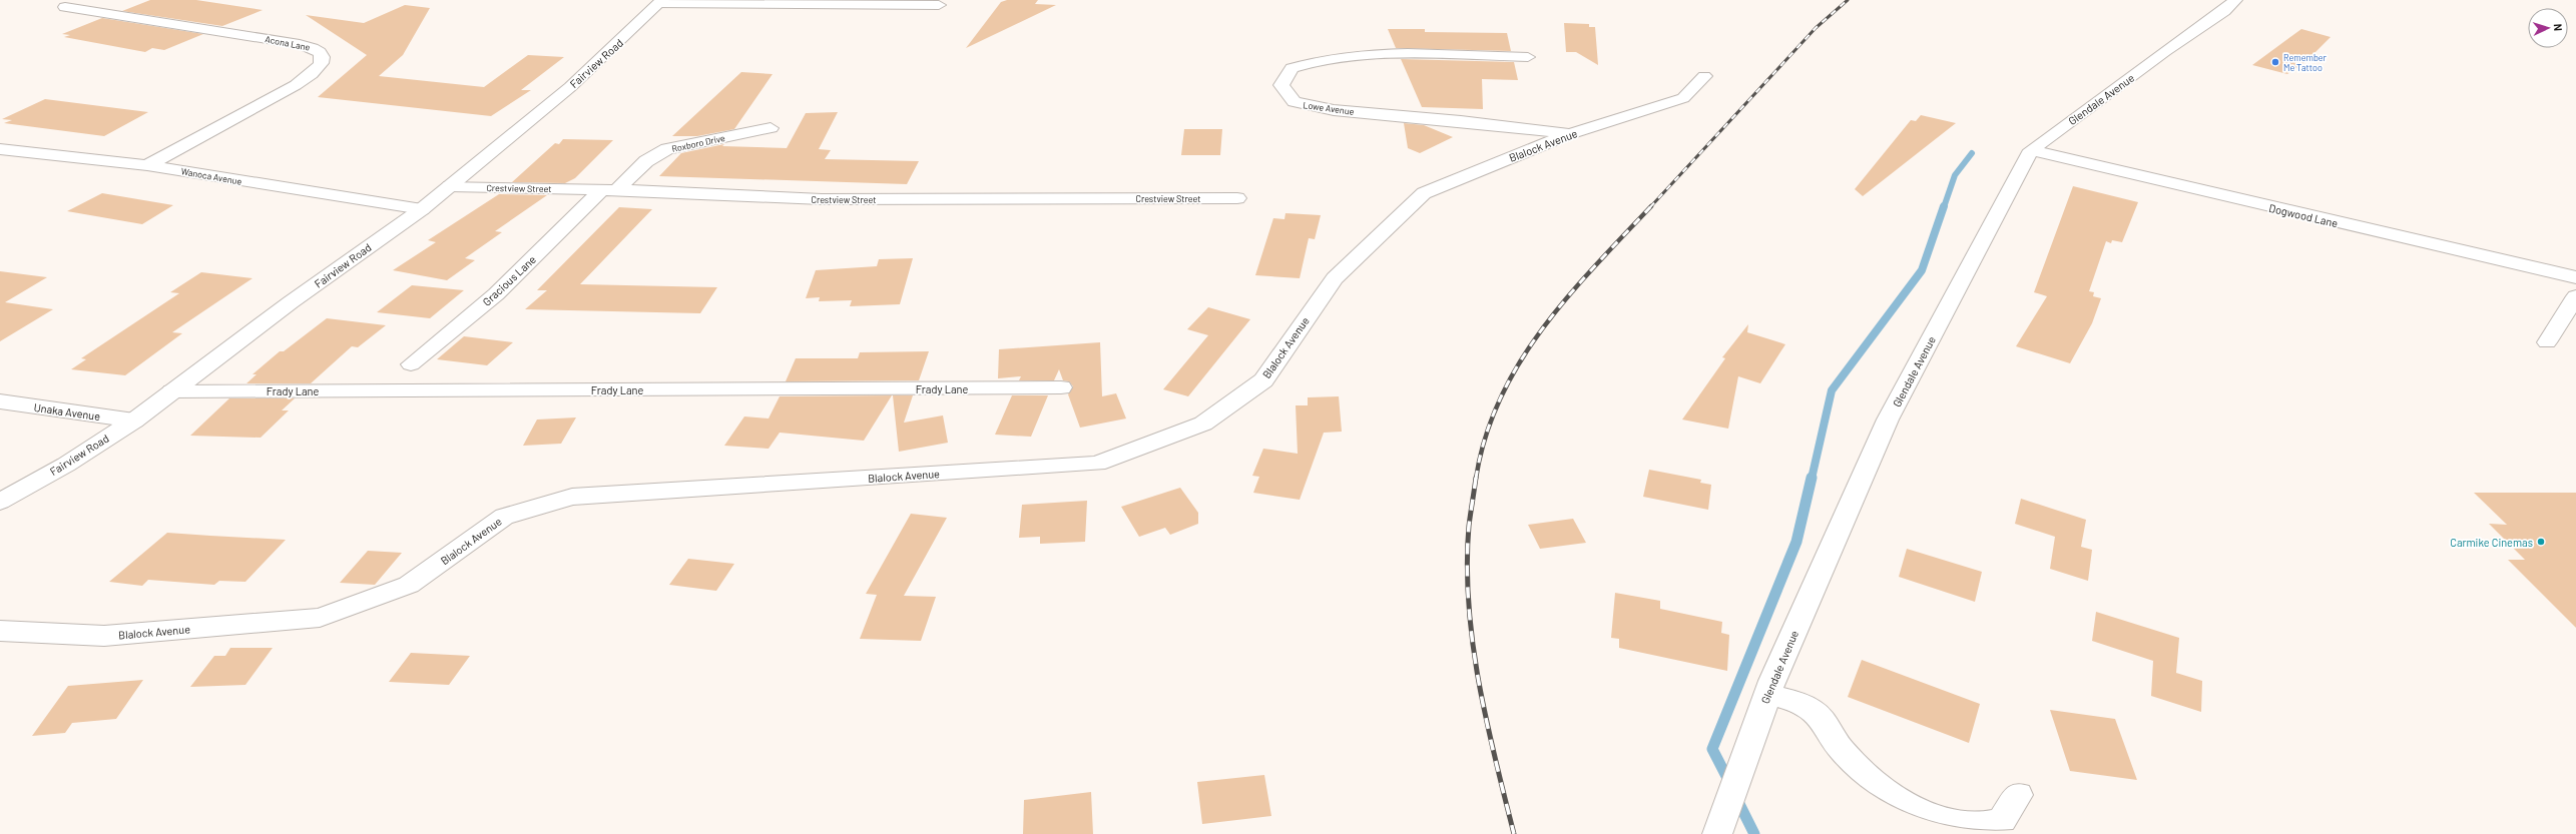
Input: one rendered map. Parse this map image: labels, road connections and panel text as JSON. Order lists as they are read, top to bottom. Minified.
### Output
{"streets":{"street":["Acona Lane","Fairview Road","Glendale Avenue","Lowe Avenue","Roxboro Drive","Blalock Avenue","Wanoca Avenue","Crestview Street","Dogwood Lane","Gracious Lane","Frady Lane","Unaka Avenue"]},"crossings":[["Acona Lane","Wanoca Avenue"],["Fairview Road","Wanoca Avenue"],["Fairview Road","Crestview Street"],["Fairview Road","Frady Lane"],["Fairview Road","Unaka Avenue"],["Glendale Avenue","Dogwood Lane"],["Lowe Avenue","Blalock Avenue"],["Roxboro Drive","Crestview Street"],["Roxboro Drive","Gracious Lane"],["Crestview Street","Gracious Lane"]],"places":["Remember Me Tattoo","Carmike Cinemas"],"north":"right"}
